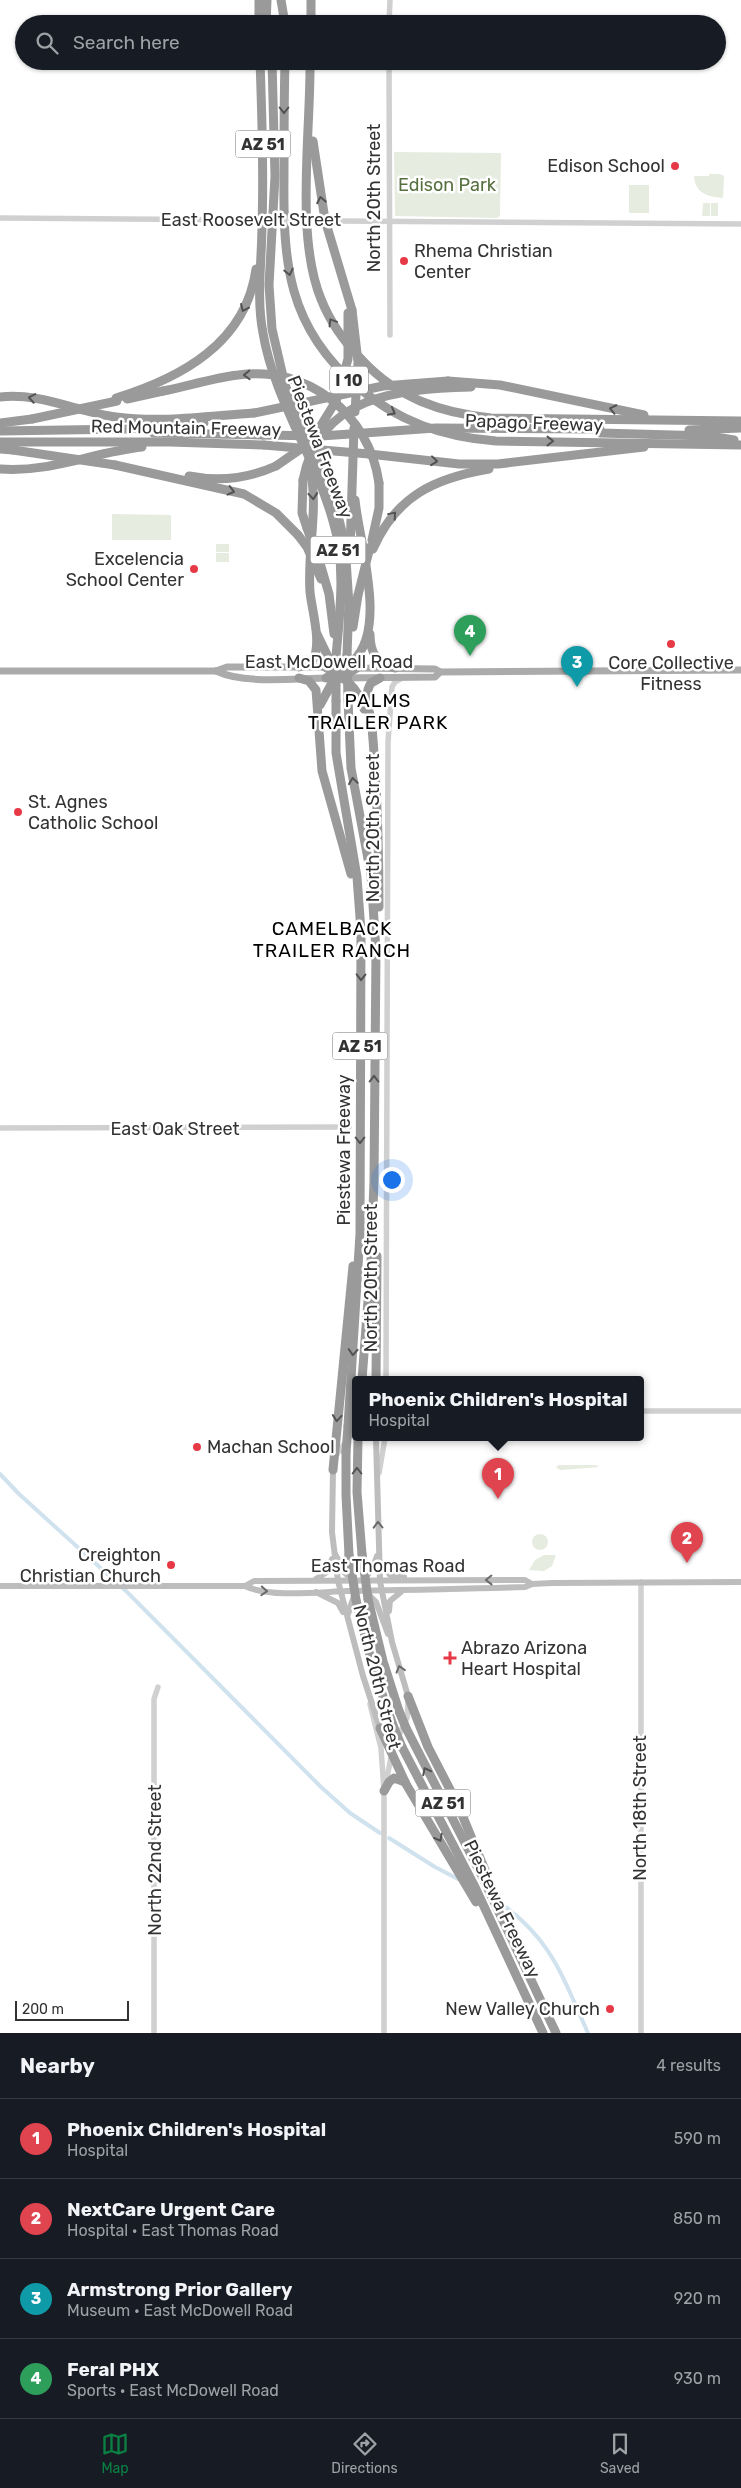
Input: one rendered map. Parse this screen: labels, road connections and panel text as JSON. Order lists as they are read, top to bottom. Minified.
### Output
{"streets":{"highway":["AZ 51","I 10","Papago Freeway","Red Mountain Freeway","Piestewa Freeway"],"main road":["North 20th Street","East McDowell Road","East Thomas Road"],"street":["East Roosevelt Street","East Oak Street","North 18th Street","North 22nd Street"]},"crossings":[["AZ 51","Papago Freeway"],["AZ 51","Piestewa Freeway"],["North 20th Street","East Roosevelt Street"],["North 20th Street","Piestewa Freeway"],["North 20th Street","East McDowell Road"],["North 20th Street","East Thomas Road"],["Papago Freeway","Red Mountain Freeway"],["East Thomas Road","North 18th Street"]],"districts":["PALMS TRAILER PARK","CAMELBACK TRAILER RANCH"],"parks":["Edison Park"],"places":{"other":["Edison School","Rhema Christian Center","Excelencia School Center","Core Collective Fitness","St. Agnes Catholic School","Machan School","Creighton Christian Church","New Valley Church"],"health":["Abrazo Arizona Heart Hospital"]},"scale_bar":"200 m","page":{"search":"Search here","pins":["4","3","1","2"],"popup":["Phoenix Children's Hospital","Hospital"],"scale":"200 m","heading":["Nearby","4 results"],"list":[{"mark":"1","name":"Phoenix Children's Hospital","note":"Hospital","value":"590 m"},{"mark":"2","name":"NextCare Urgent Care","note":"Hospital · East Thomas Road","value":"850 m"},{"mark":"3","name":"Armstrong Prior Gallery","note":"Museum · East McDowell Road","value":"920 m"},{"mark":"4","name":"Feral PHX","note":"Sports · East McDowell Road","value":"930 m"}],"nav":["Map","Directions","Saved"]}}
